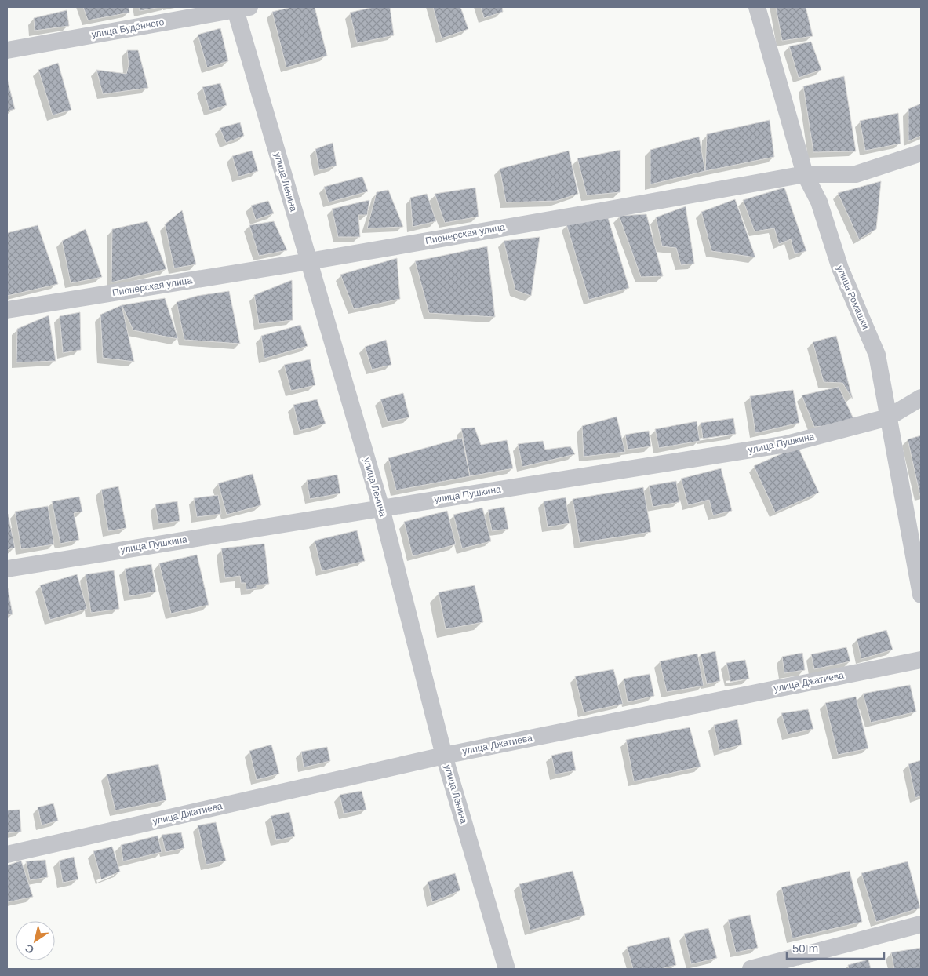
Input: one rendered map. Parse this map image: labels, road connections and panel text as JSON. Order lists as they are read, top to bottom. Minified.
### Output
{"streets":{"street":["улица Будённого","улица Ленина","Пионерская улица","улица Ромашки","улица Пушкина","улица Джатиева"]},"crossings":[["улица Будённого","улица Ленина"],["улица Ленина","Пионерская улица"],["улица Ленина","улица Пушкина"],["улица Ленина","улица Джатиева"],["Пионерская улица","улица Ромашки"],["улица Ромашки","улица Пушкина"]],"scale_bar":"50 m","north":"bottom left"}
